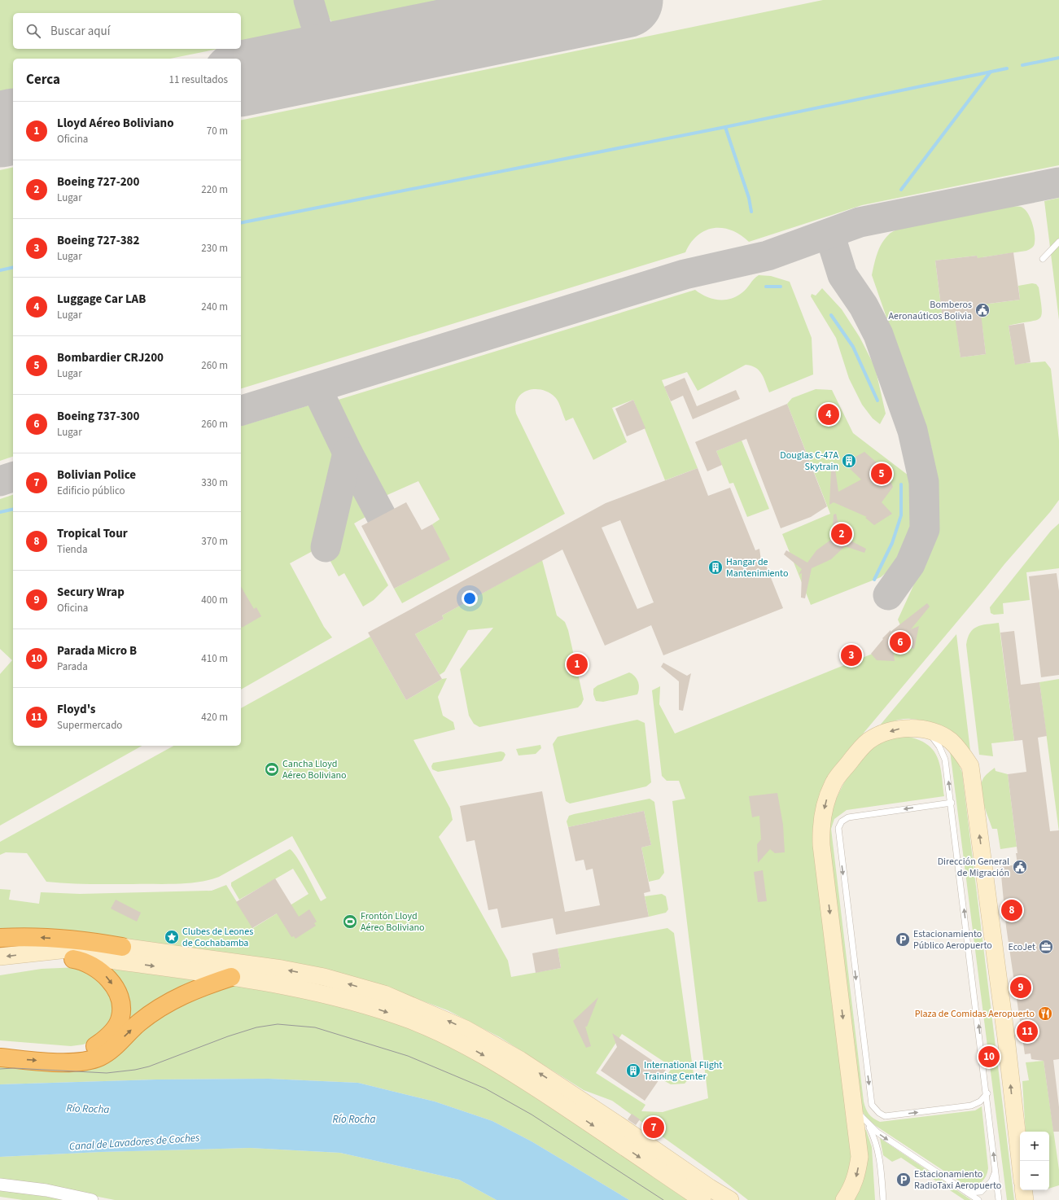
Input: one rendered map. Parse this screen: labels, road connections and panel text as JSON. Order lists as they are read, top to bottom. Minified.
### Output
{"water":["Río Rocha","Canal de Lavadores de Coches"],"places":{"public building":["Bomberos Aeronaúticos Bolivia","Dirección General de Migración"],"building":["Douglas C-47A Skytrain","Hangar de Mantenimiento","International Flight Training Center"],"sports":["Cancha Lloyd Aéreo Boliviano","Frontón Lloyd Aéreo Boliviano"],"place":["Clubes de Leones de Cochabamba"],"parking":["Estacionamiento Público Aeropuerto","Estacionamiento RadioTaxi Aeropuerto"],"office":["EcoJet"],"restaurant":["Plaza de Comidas Aeropuerto"]},"page":{"search":"Buscar aquí","heading":["Cerca","11 resultados"],"list":[{"mark":"1","name":"Lloyd Aéreo Boliviano","note":"Oficina","value":"70 m"},{"mark":"2","name":"Boeing 727-200","note":"Lugar","value":"220 m"},{"mark":"3","name":"Boeing 727-382","note":"Lugar","value":"230 m"},{"mark":"4","name":"Luggage Car LAB","note":"Lugar","value":"240 m"},{"mark":"5","name":"Bombardier CRJ200","note":"Lugar","value":"260 m"},{"mark":"6","name":"Boeing 737-300","note":"Lugar","value":"260 m"},{"mark":"7","name":"Bolivian Police","note":"Edificio público","value":"330 m"},{"mark":"8","name":"Tropical Tour","note":"Tienda","value":"370 m"},{"mark":"9","name":"Secury Wrap","note":"Oficina","value":"400 m"},{"mark":"10","name":"Parada Micro B","note":"Parada","value":"410 m"},{"mark":"11","name":"Floyd's","note":"Supermercado","value":"420 m"}],"pins":["4","5","2","6","3","1","8","9","11","10","7"],"map_buttons":["+","−"]}}
